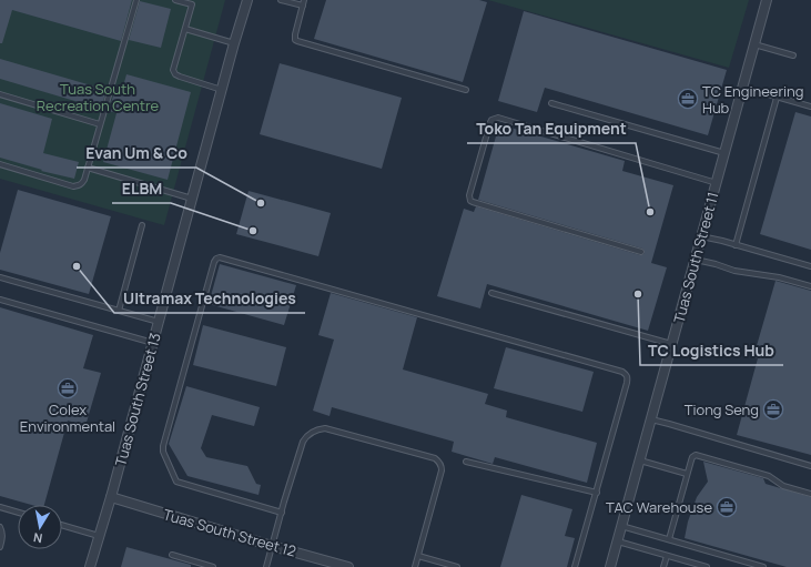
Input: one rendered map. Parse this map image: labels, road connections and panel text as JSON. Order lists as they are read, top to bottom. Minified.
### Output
{"streets":{"street":["Tuas South Street 11","Tuas South Street 13","Tuas South Street 12"]},"crossings":[["Tuas South Street 13","Tuas South Street 12"]],"parks":["Tuas South Recreation Centre"],"places":{"office":["TC Engineering Hub","Colex Environmental","Tiong Seng","TAC Warehouse"],"other":["Evan Um & Co","Toko Tan Equipment","ELBM","Ultramax Technologies","TC Logistics Hub"]},"north":"bottom"}
